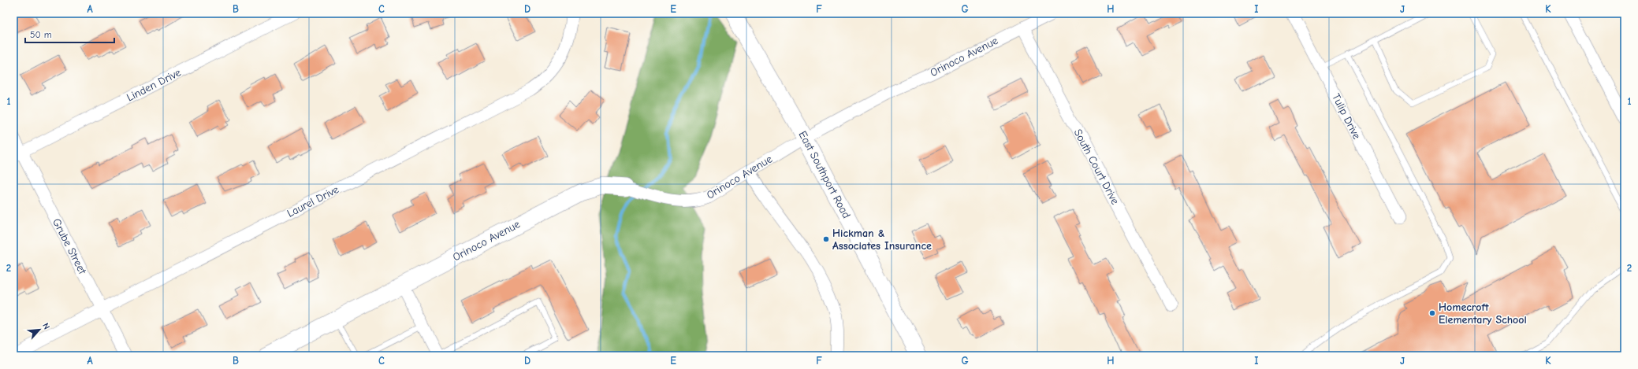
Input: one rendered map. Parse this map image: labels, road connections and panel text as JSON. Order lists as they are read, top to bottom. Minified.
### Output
{"streets":{"street":["Orinoco Avenue","Linden Drive","Tulip Drive","South Court Drive","East Southport Road","Laurel Drive","Grube Street"]},"crossings":[["Orinoco Avenue","South Court Drive"],["Orinoco Avenue","East Southport Road"],["Linden Drive","Grube Street"],["Laurel Drive","Grube Street"]],"places":["Hickman & Associates Insurance","Homecroft Elementary School"],"scale_bar":"50 m","north":"top right","grid":{"columns":["A","B","C","D","E","F","G","H","I","J","K"],"rows":["1","2"]}}
